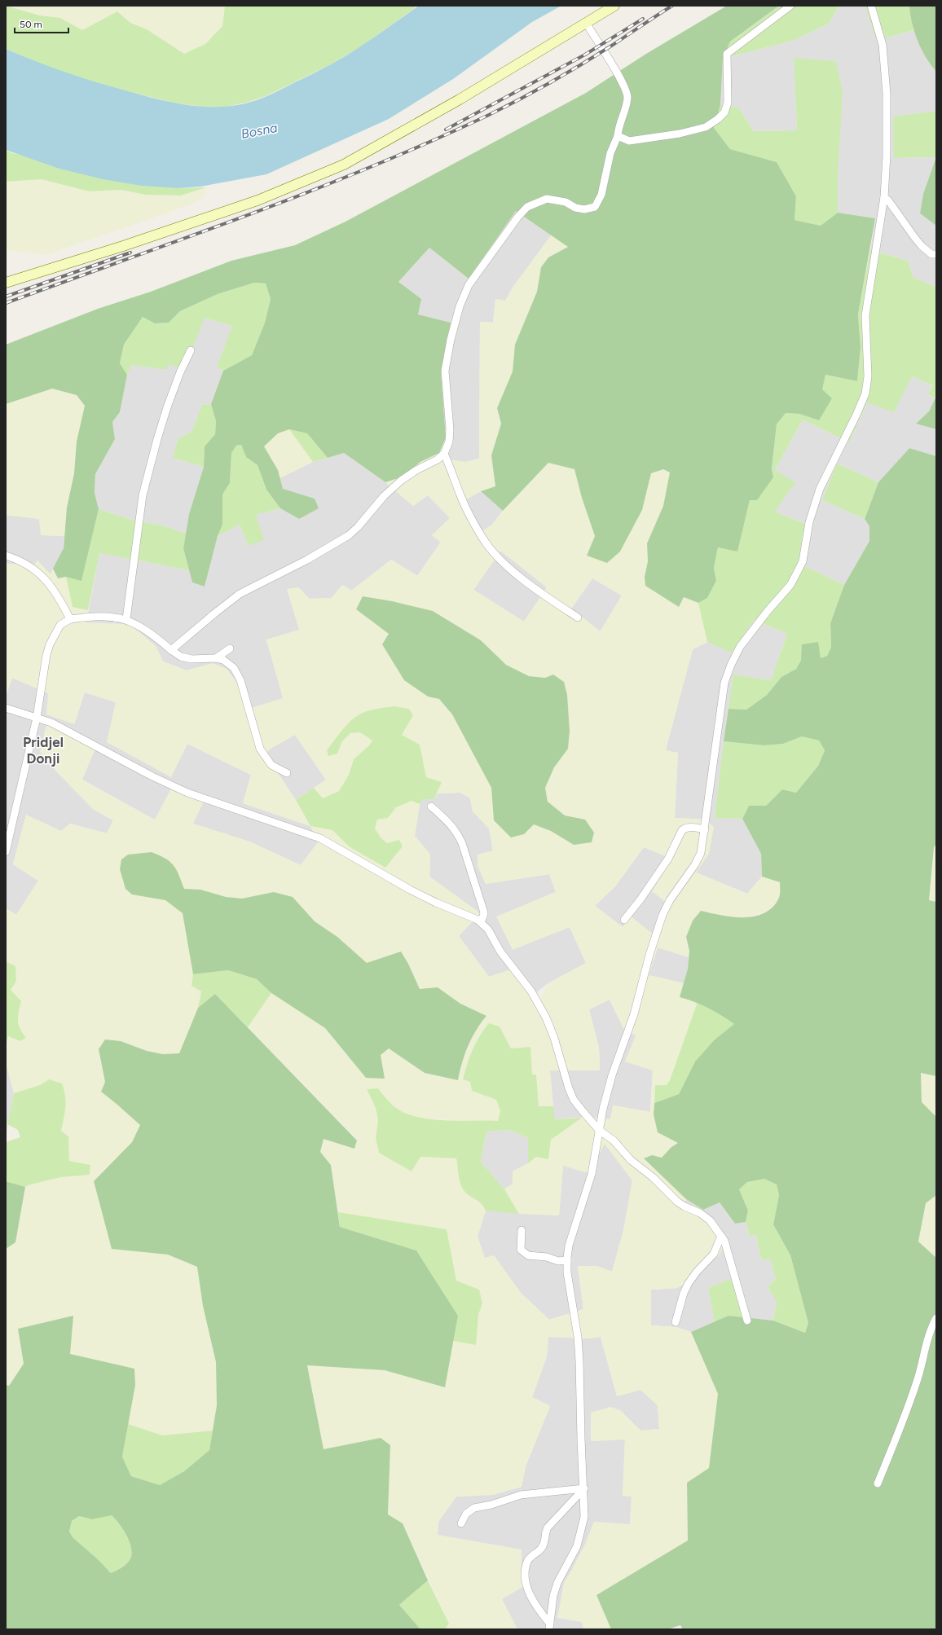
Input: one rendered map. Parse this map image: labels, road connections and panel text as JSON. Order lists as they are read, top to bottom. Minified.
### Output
{"districts":["Pridjel Donji"],"water":["Bosna"],"scale_bar":"50 m"}
